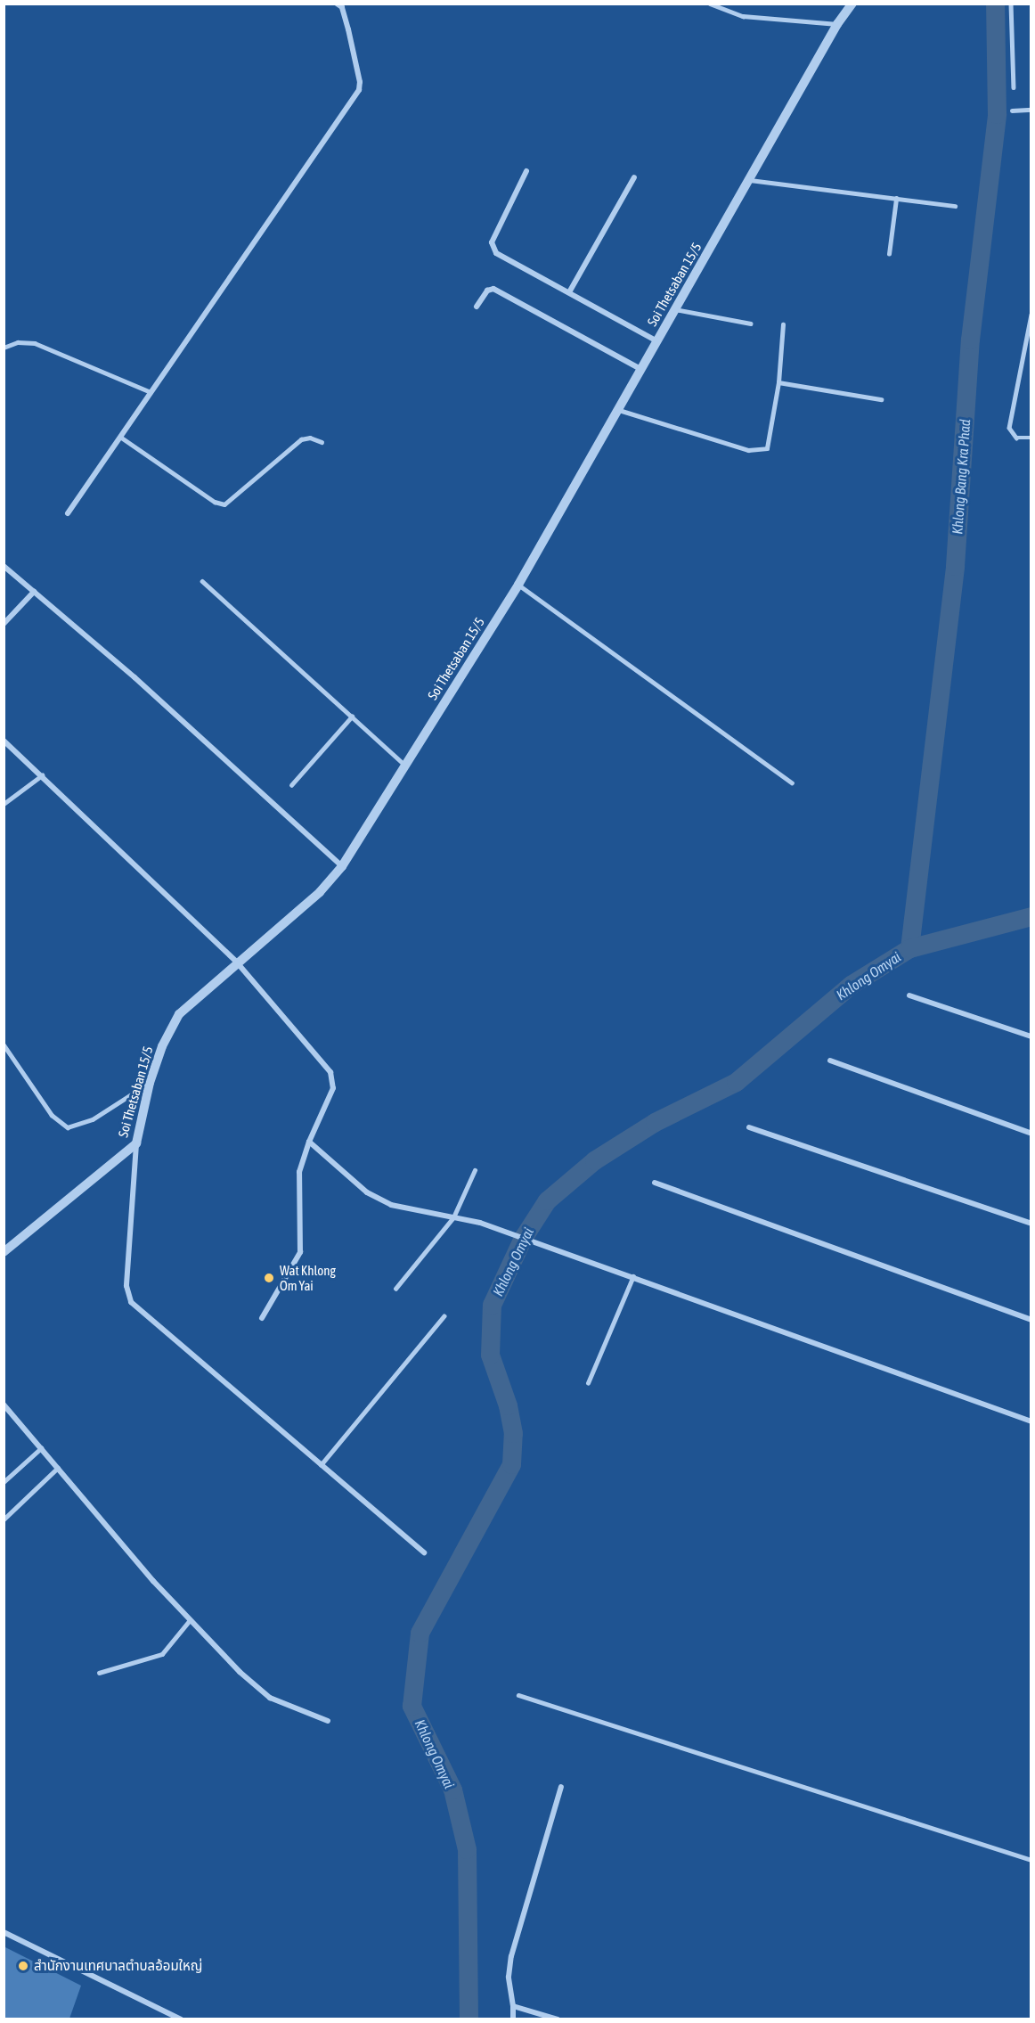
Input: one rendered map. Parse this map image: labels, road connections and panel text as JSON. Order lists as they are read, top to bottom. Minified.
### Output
{"streets":{"street":["Soi Thetsaban 15/5"]},"water":["Khlong Bang Kra Phad","Khlong Omyai"],"places":["Wat Khlong Om Yai","สำนักงานเทศบาลตำบลอ้อมใหญ่"]}
